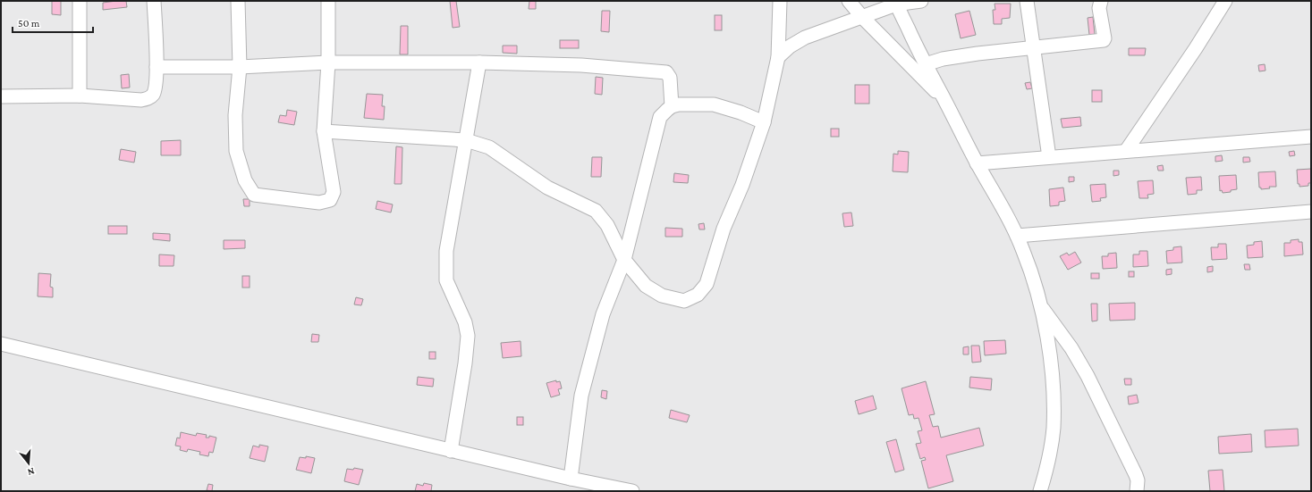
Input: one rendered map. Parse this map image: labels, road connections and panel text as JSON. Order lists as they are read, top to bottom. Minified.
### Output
{"scale_bar":"50 m","north":"bottom"}
